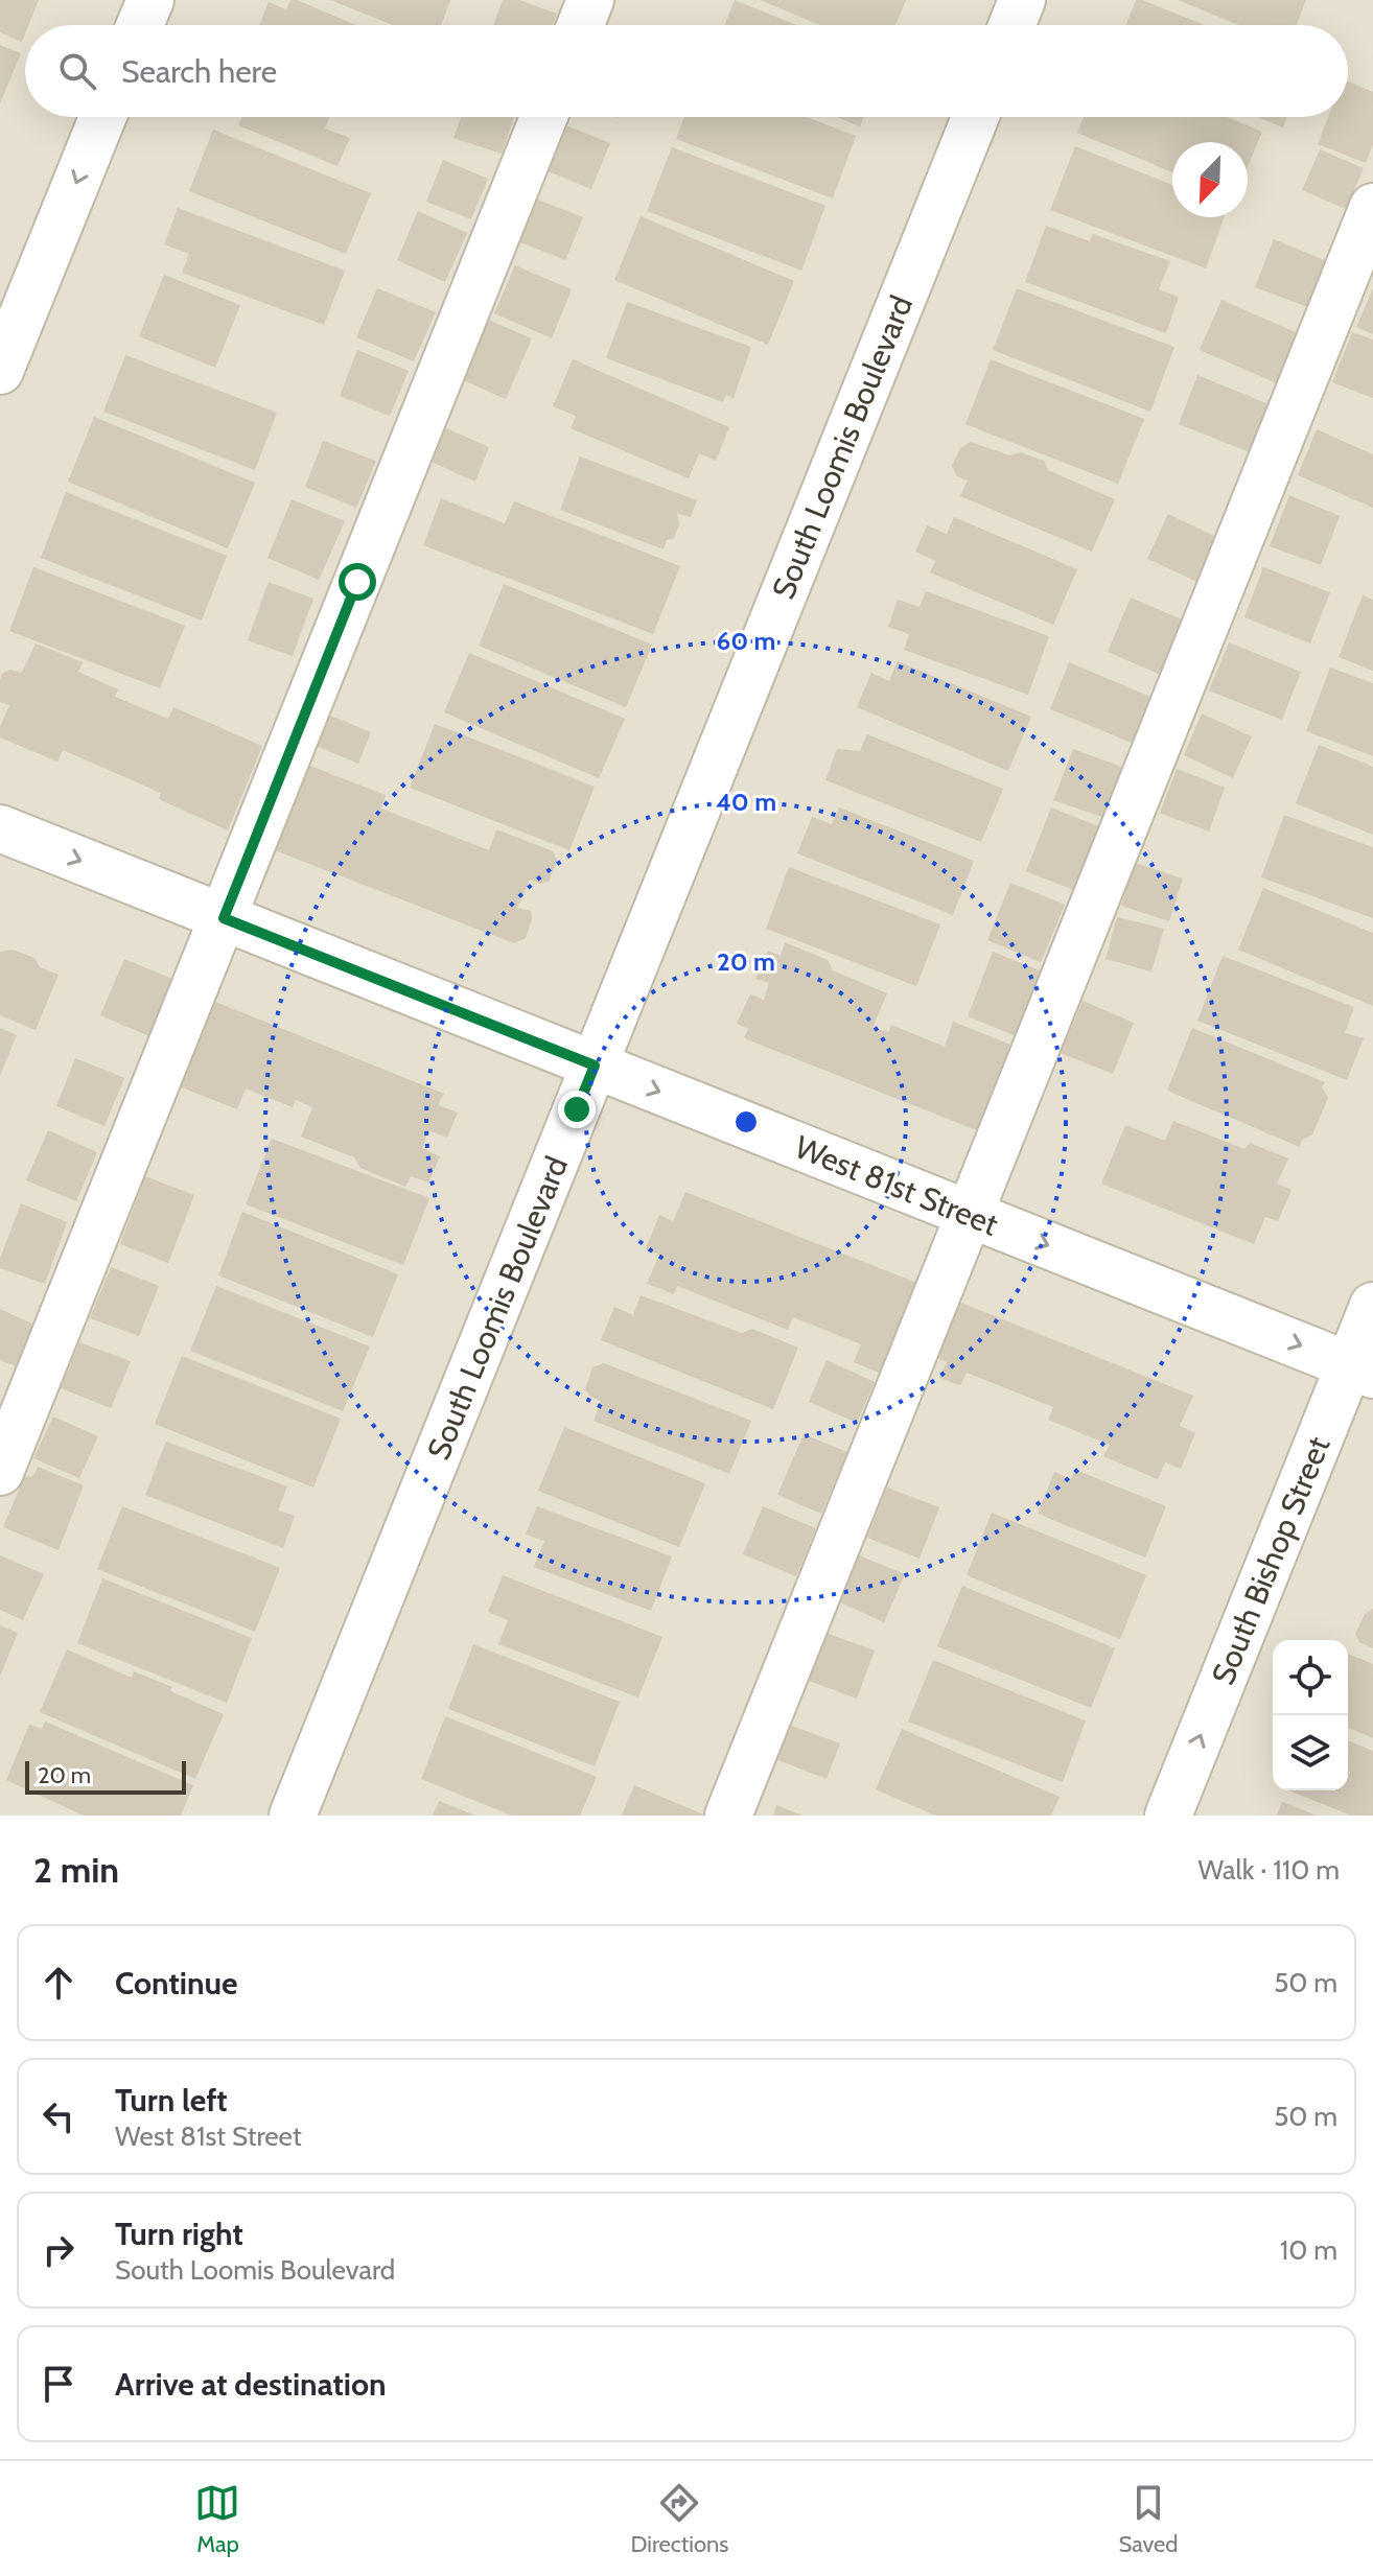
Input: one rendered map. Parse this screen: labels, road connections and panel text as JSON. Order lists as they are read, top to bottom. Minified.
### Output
{"streets":{"street":["South Loomis Boulevard","West 81st Street","South Bishop Street"]},"crossings":[["South Loomis Boulevard","West 81st Street"],["West 81st Street","South Bishop Street"]],"one_way":["West 81st Street"],"scale_bar":"20 m","north":"bottom left","page":{"search":"Search here","scale":"20 m","heading":["2 min","Walk · 110 m"],"list":[["Continue","50 m"],["Turn left","West 81st Street","50 m"],["Turn right","South Loomis Boulevard","10 m"],"Arrive at destination"],"nav":["Map","Directions","Saved"]},"rings":["60 m","40 m","20 m"]}
